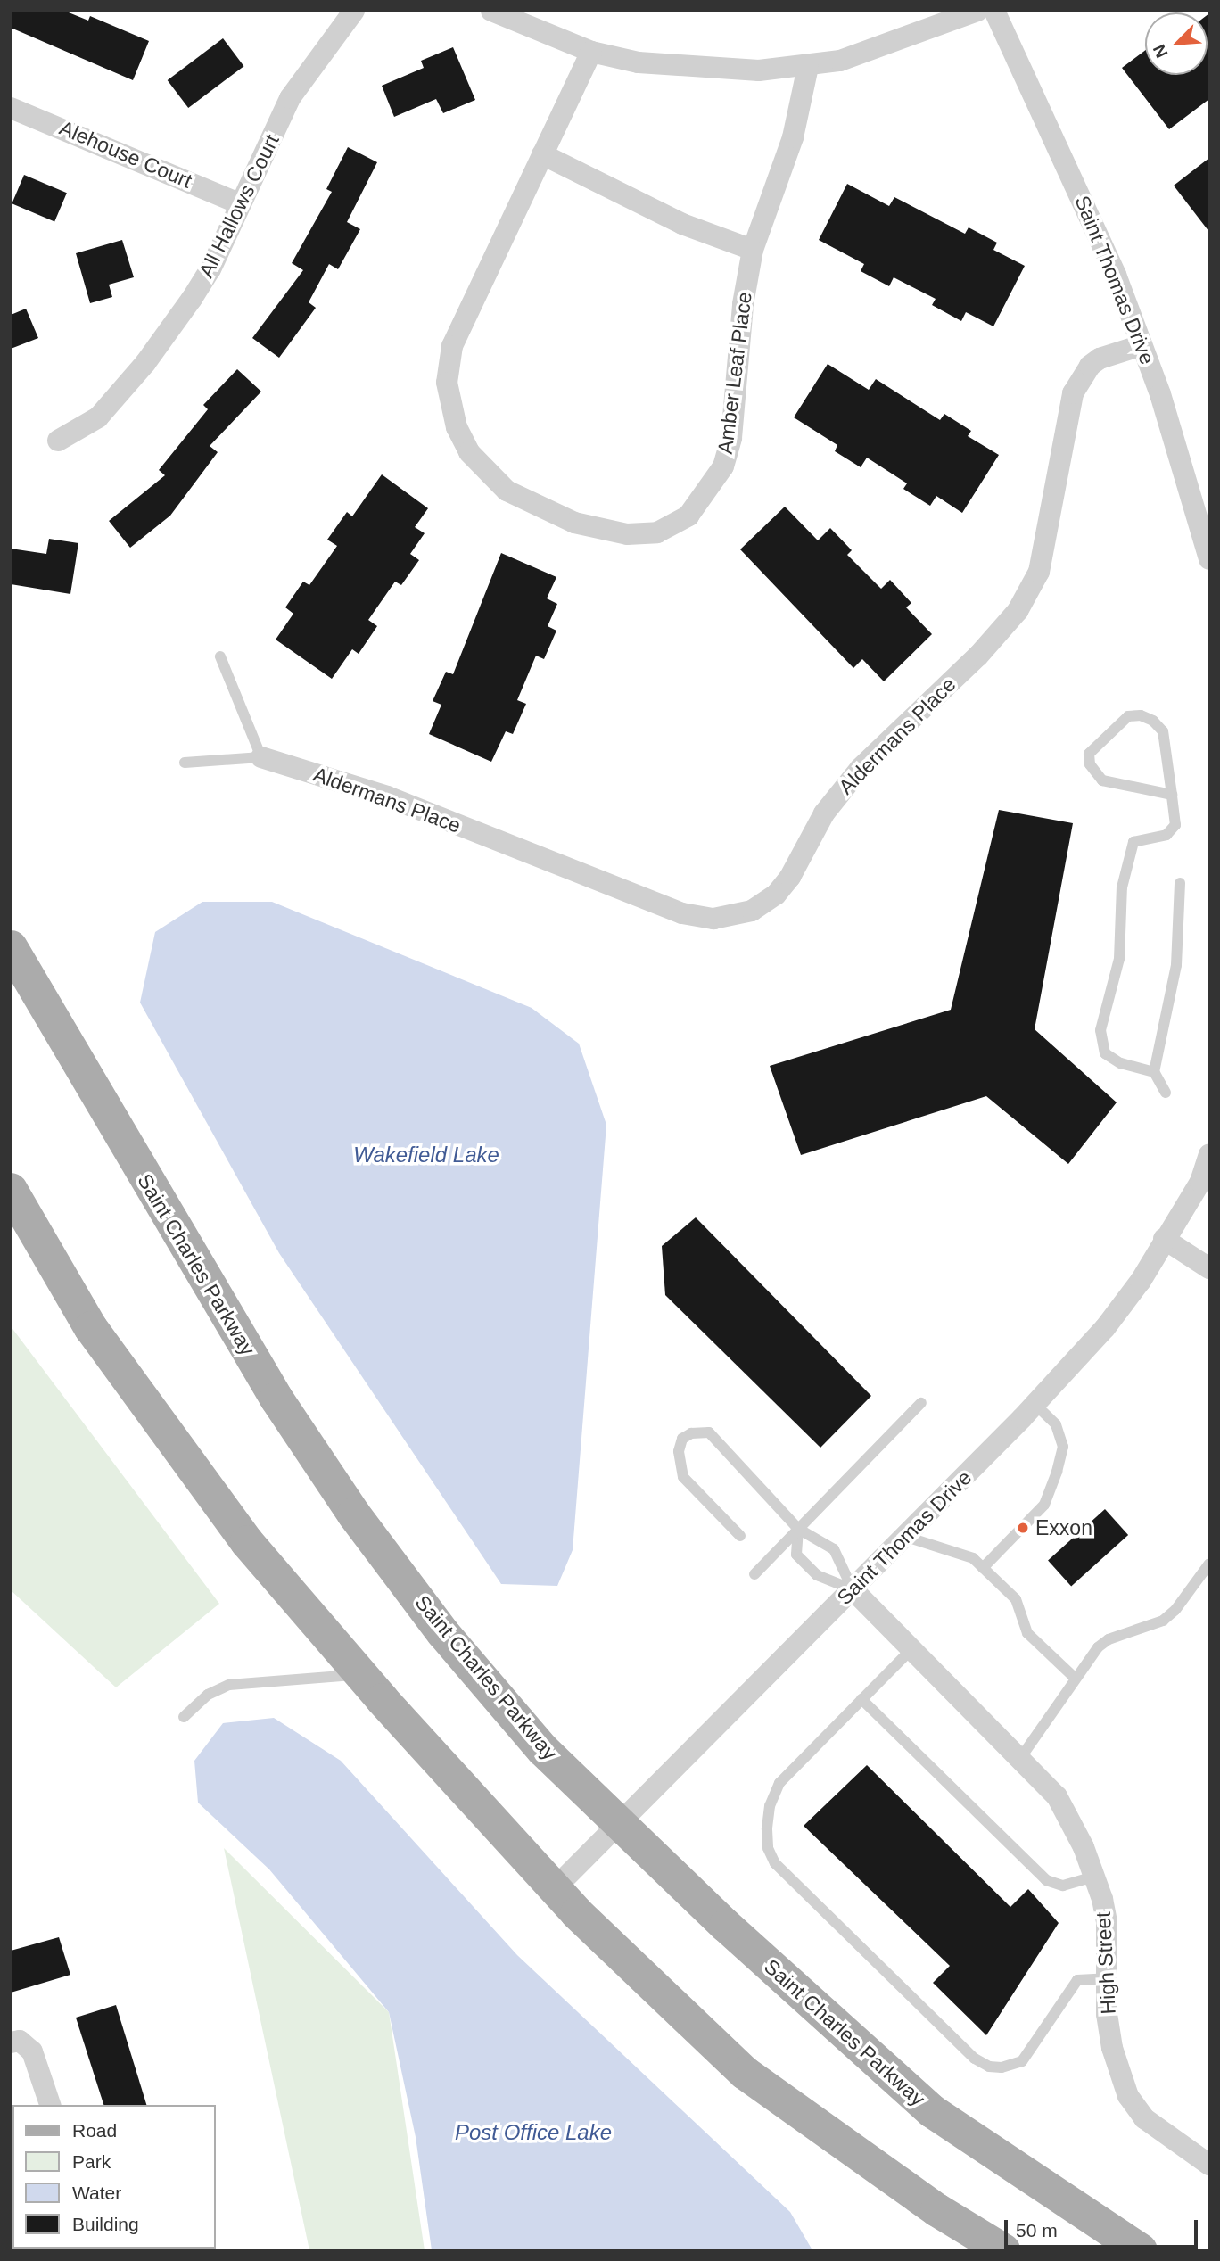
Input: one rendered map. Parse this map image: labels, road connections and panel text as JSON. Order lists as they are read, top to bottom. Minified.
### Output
{"streets":{"main road":["Saint Charles Parkway"],"street":["Alehouse Court","All Hallows Court","Saint Thomas Drive","Amber Leaf Place","Aldermans Place","High Street"]},"crossings":[["Alehouse Court","All Hallows Court"],["Saint Thomas Drive","Aldermans Place"],["Saint Thomas Drive","Saint Charles Parkway"],["Saint Thomas Drive","High Street"]],"water":["Wakefield Lake","Post Office Lake"],"places":["Exxon"],"legend":["Road","Park","Water","Building"],"scale_bar":"50 m","north":"bottom left"}
